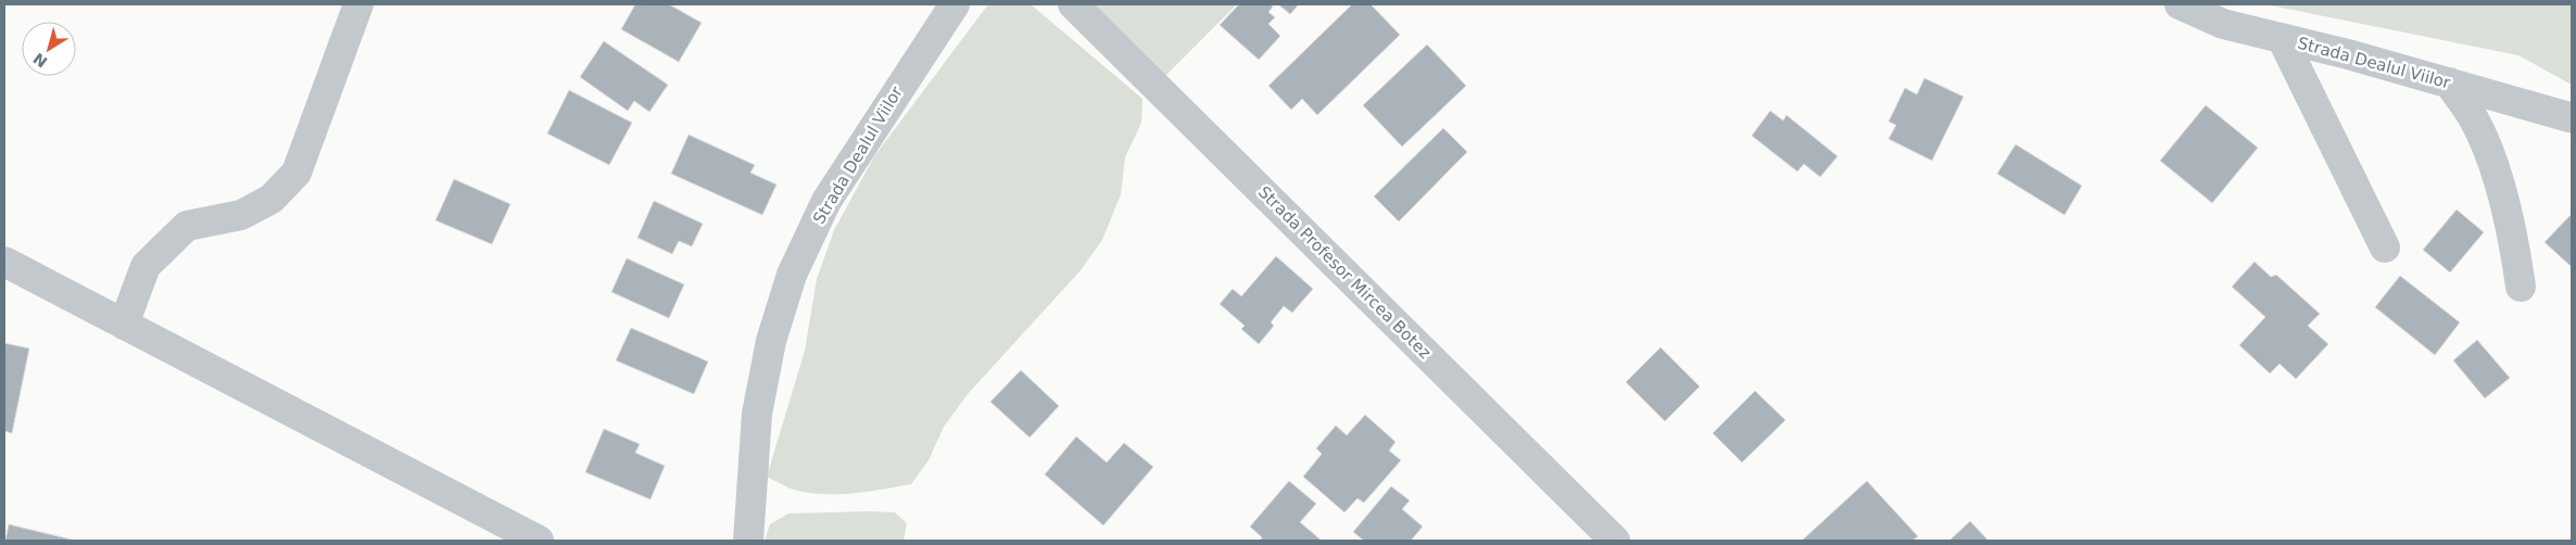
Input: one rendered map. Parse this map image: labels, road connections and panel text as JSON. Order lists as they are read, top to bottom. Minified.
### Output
{"streets":{"street":["Strada Dealul Viilor","Strada Profesor Mircea Botez"]},"north":"bottom left"}
